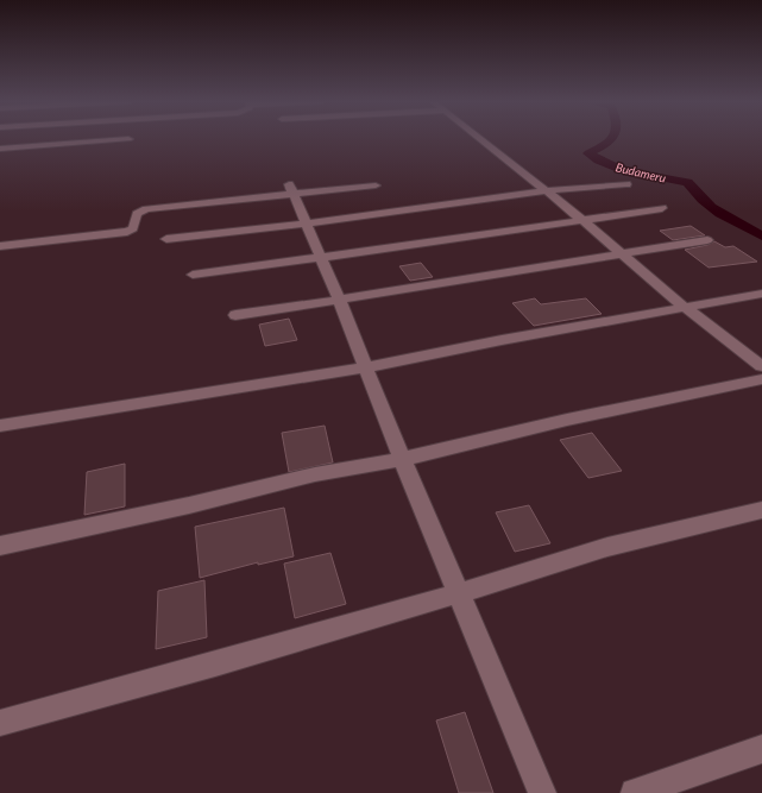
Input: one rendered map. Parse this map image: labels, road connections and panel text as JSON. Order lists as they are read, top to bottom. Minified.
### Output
{"water":["Budameru"]}
